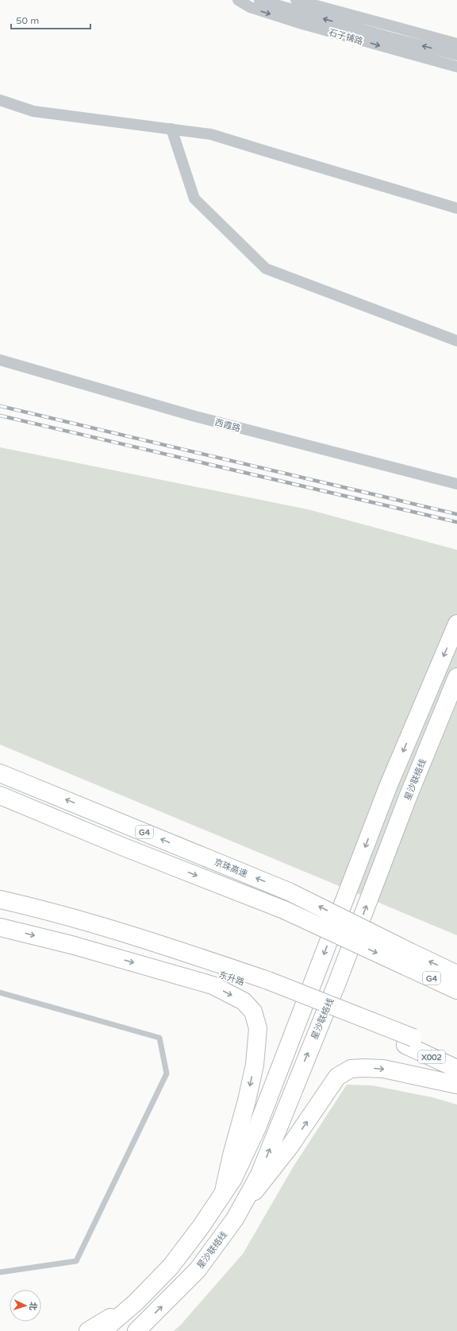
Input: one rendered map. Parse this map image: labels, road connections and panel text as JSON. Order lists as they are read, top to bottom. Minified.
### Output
{"streets":{"main road":["星沙联络线","G4","京珠高速","东升路","X002"],"street":["石子铺路","西霞路"]},"scale_bar":"50 m","north":"right"}
